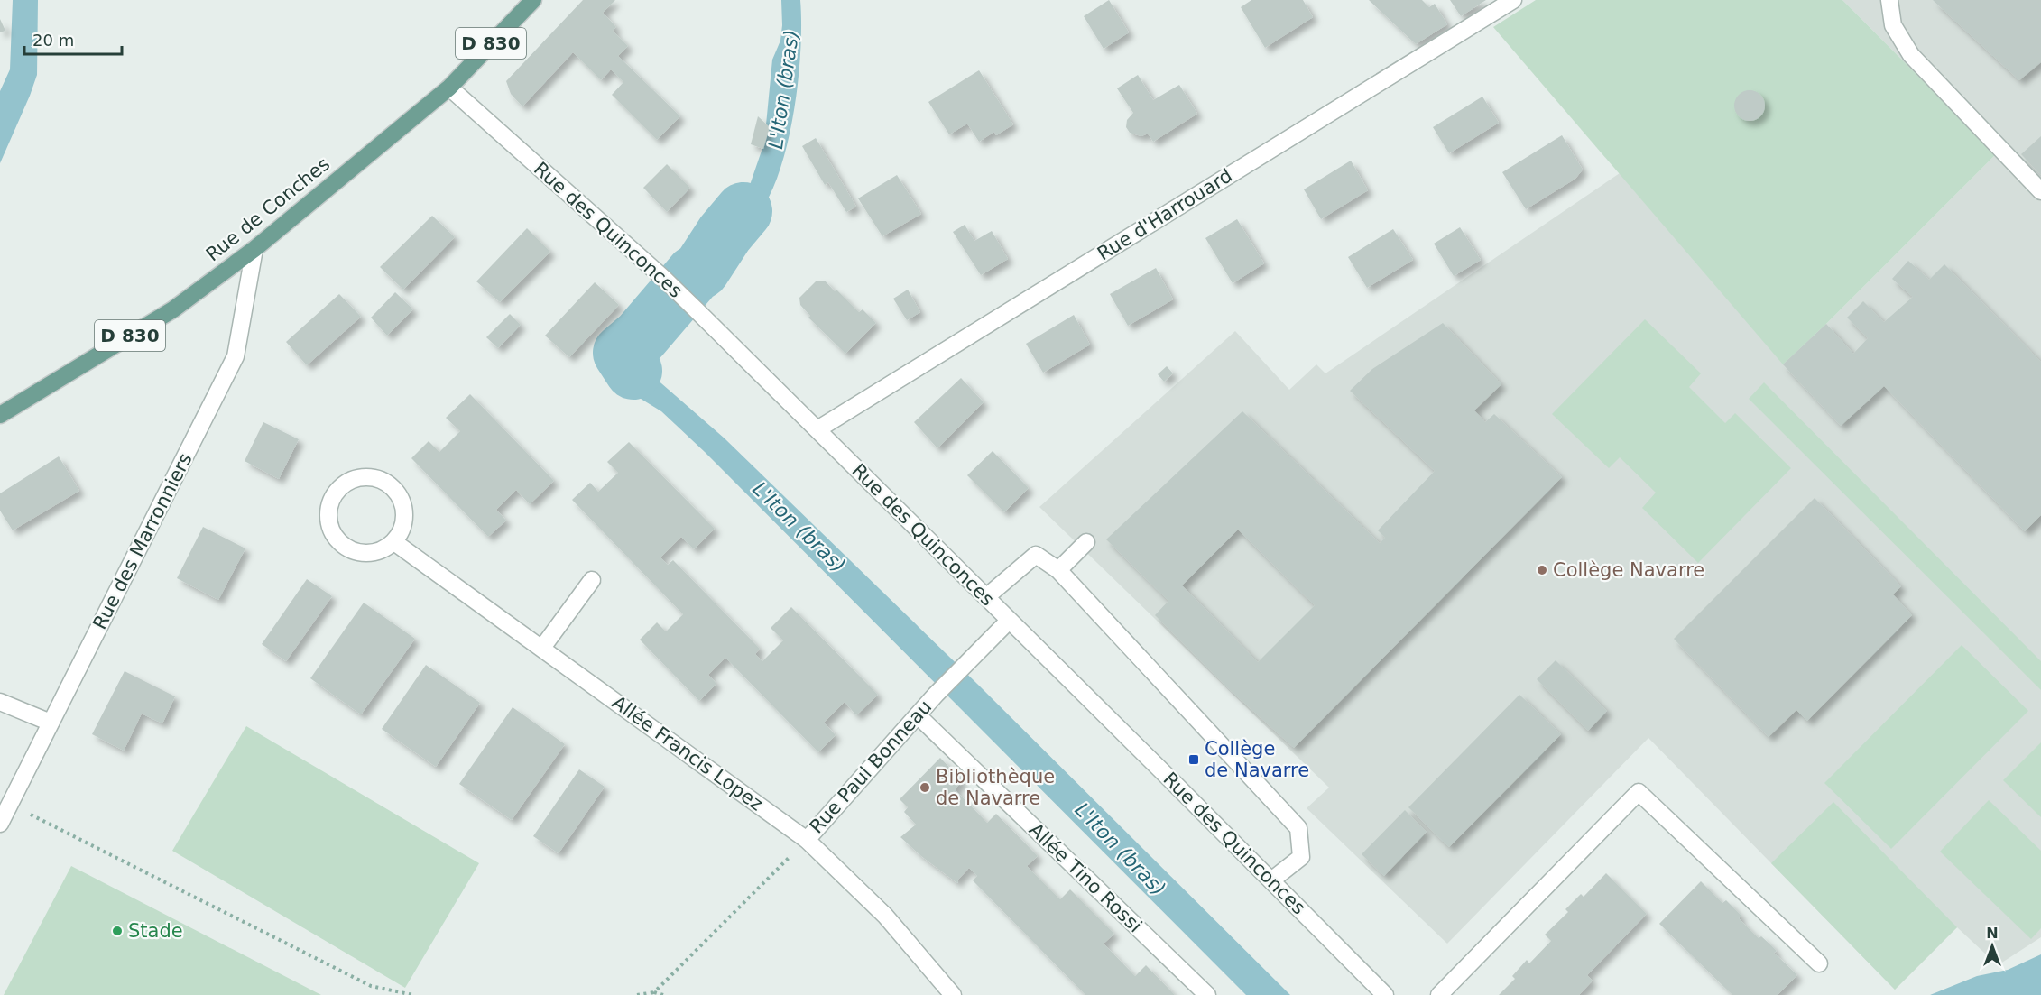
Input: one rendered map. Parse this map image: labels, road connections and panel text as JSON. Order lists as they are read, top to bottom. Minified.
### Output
{"streets":{"main road":["D 830","Rue de Conches"],"street":["Rue d'Harrouard","Rue des Quinconces","Rue des Marronniers","Allée Francis Lopez","Rue Paul Bonneau","Allée Tino Rossi"]},"crossings":[["Rue de Conches","Rue des Quinconces"],["Rue de Conches","Rue des Marronniers"],["Rue d'Harrouard","Rue des Quinconces"],["Rue des Quinconces","Rue Paul Bonneau"],["Allée Francis Lopez","Rue Paul Bonneau"],["Rue Paul Bonneau","Allée Tino Rossi"]],"water":["L'Iton (bras)"],"places":{"other":["Collège Navarre","Bibliothèque de Navarre","Stade"],"transit":["Collège de Navarre"]},"scale_bar":"20 m","north":"top"}
